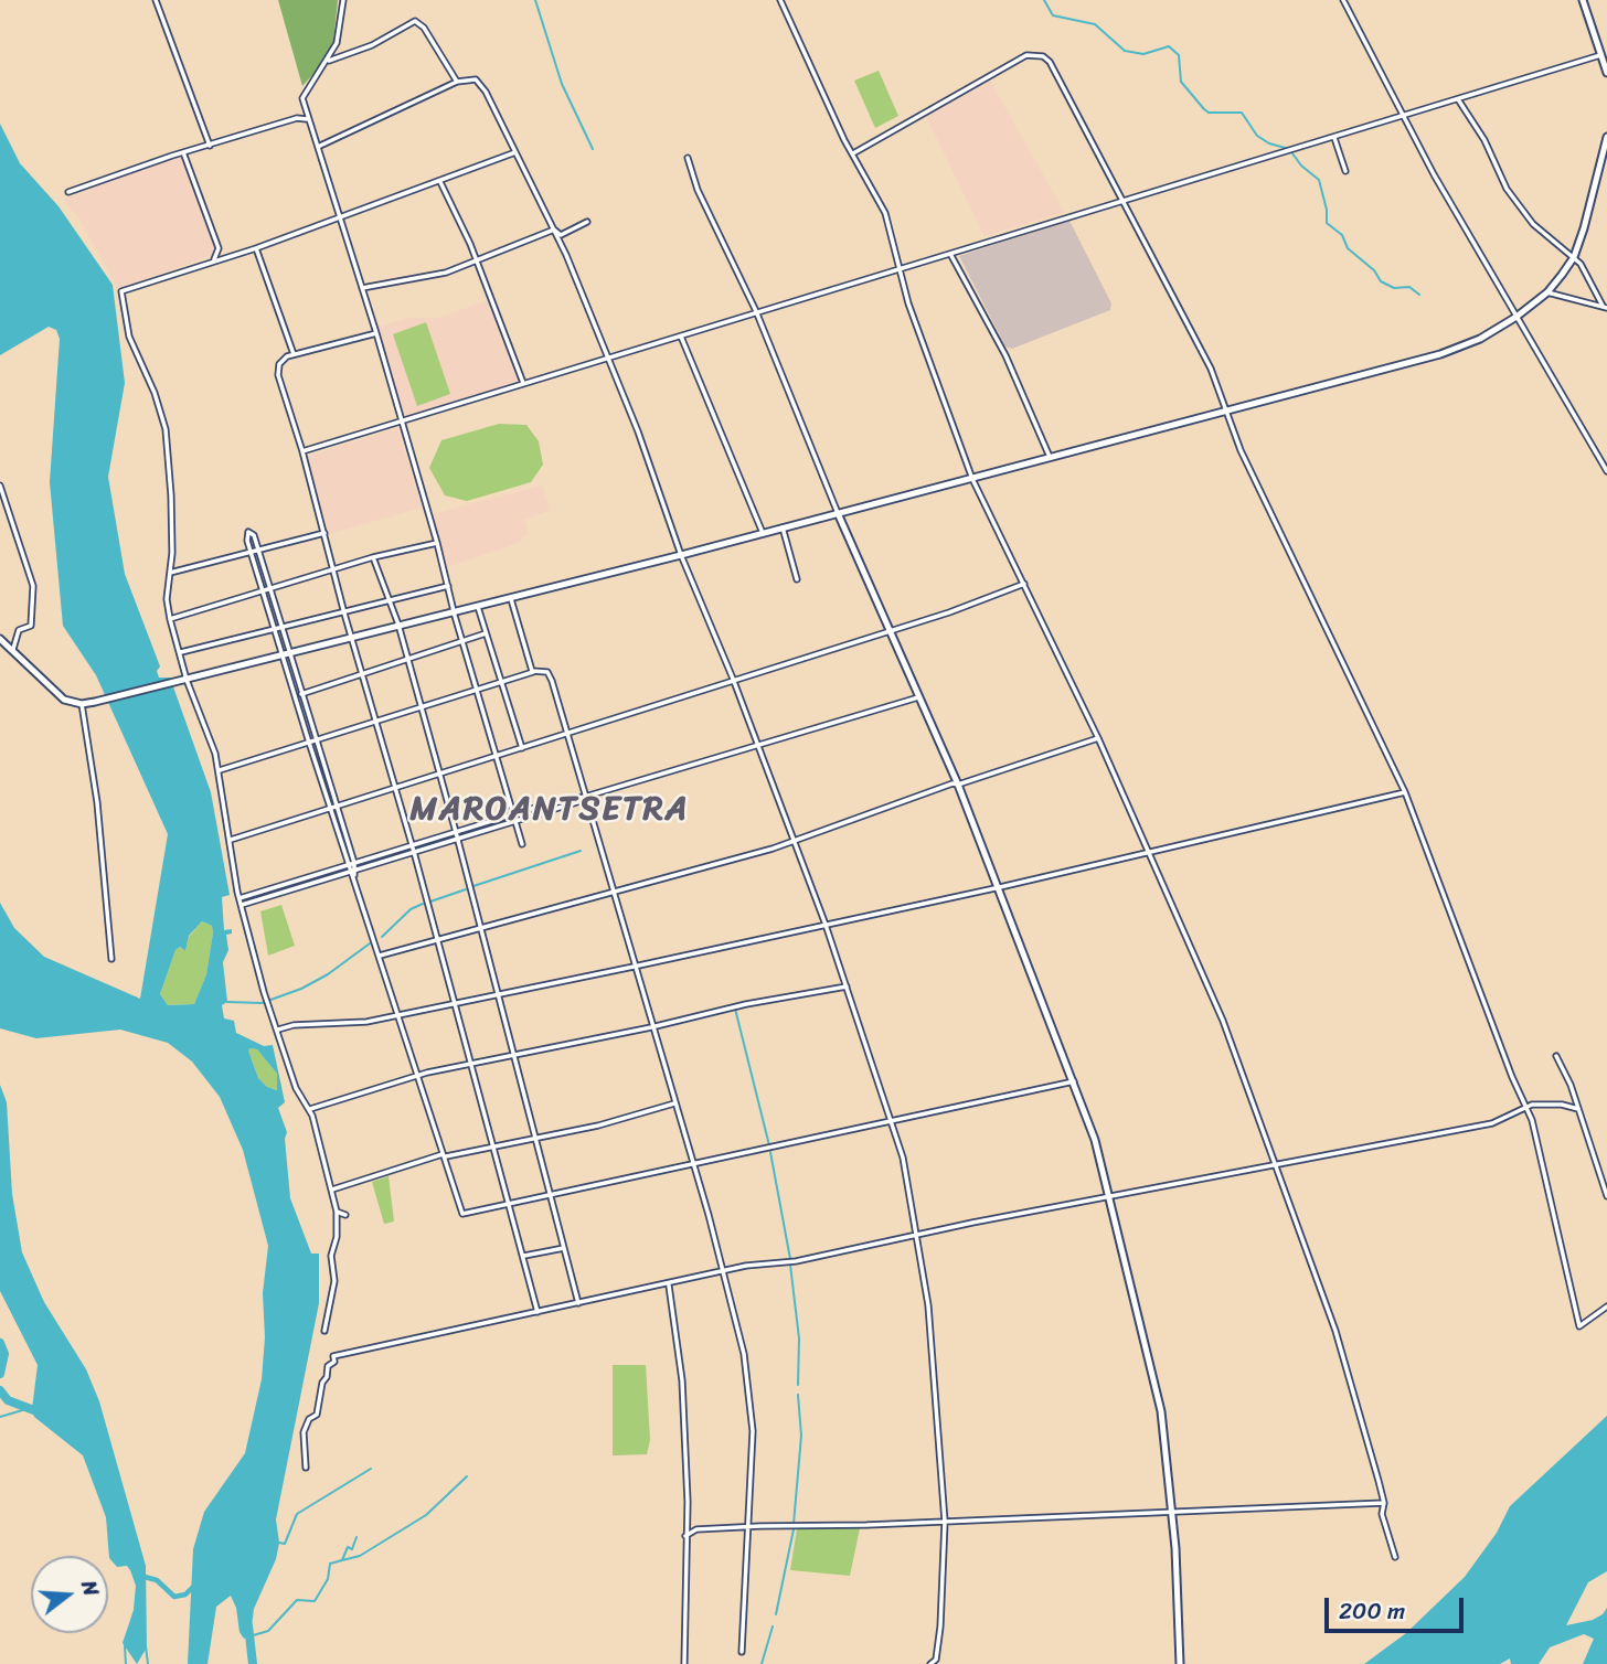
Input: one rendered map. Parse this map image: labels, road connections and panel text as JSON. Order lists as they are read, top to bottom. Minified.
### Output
{"districts":["MAROANTSETRA"],"scale_bar":"200 m","north":"right"}
